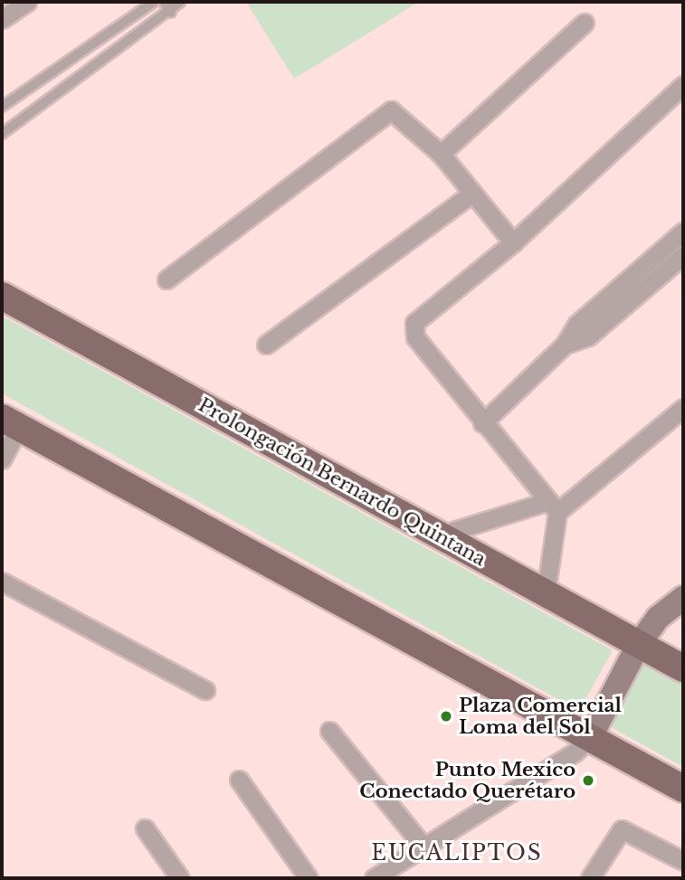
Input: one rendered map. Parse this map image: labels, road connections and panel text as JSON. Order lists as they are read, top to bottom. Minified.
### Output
{"streets":{"main road":["Prolongación Bernardo Quintana"]},"districts":["EUCALIPTOS"],"places":["Plaza Comercial Loma del Sol","Punto Mexico Conectado Querétaro"]}
